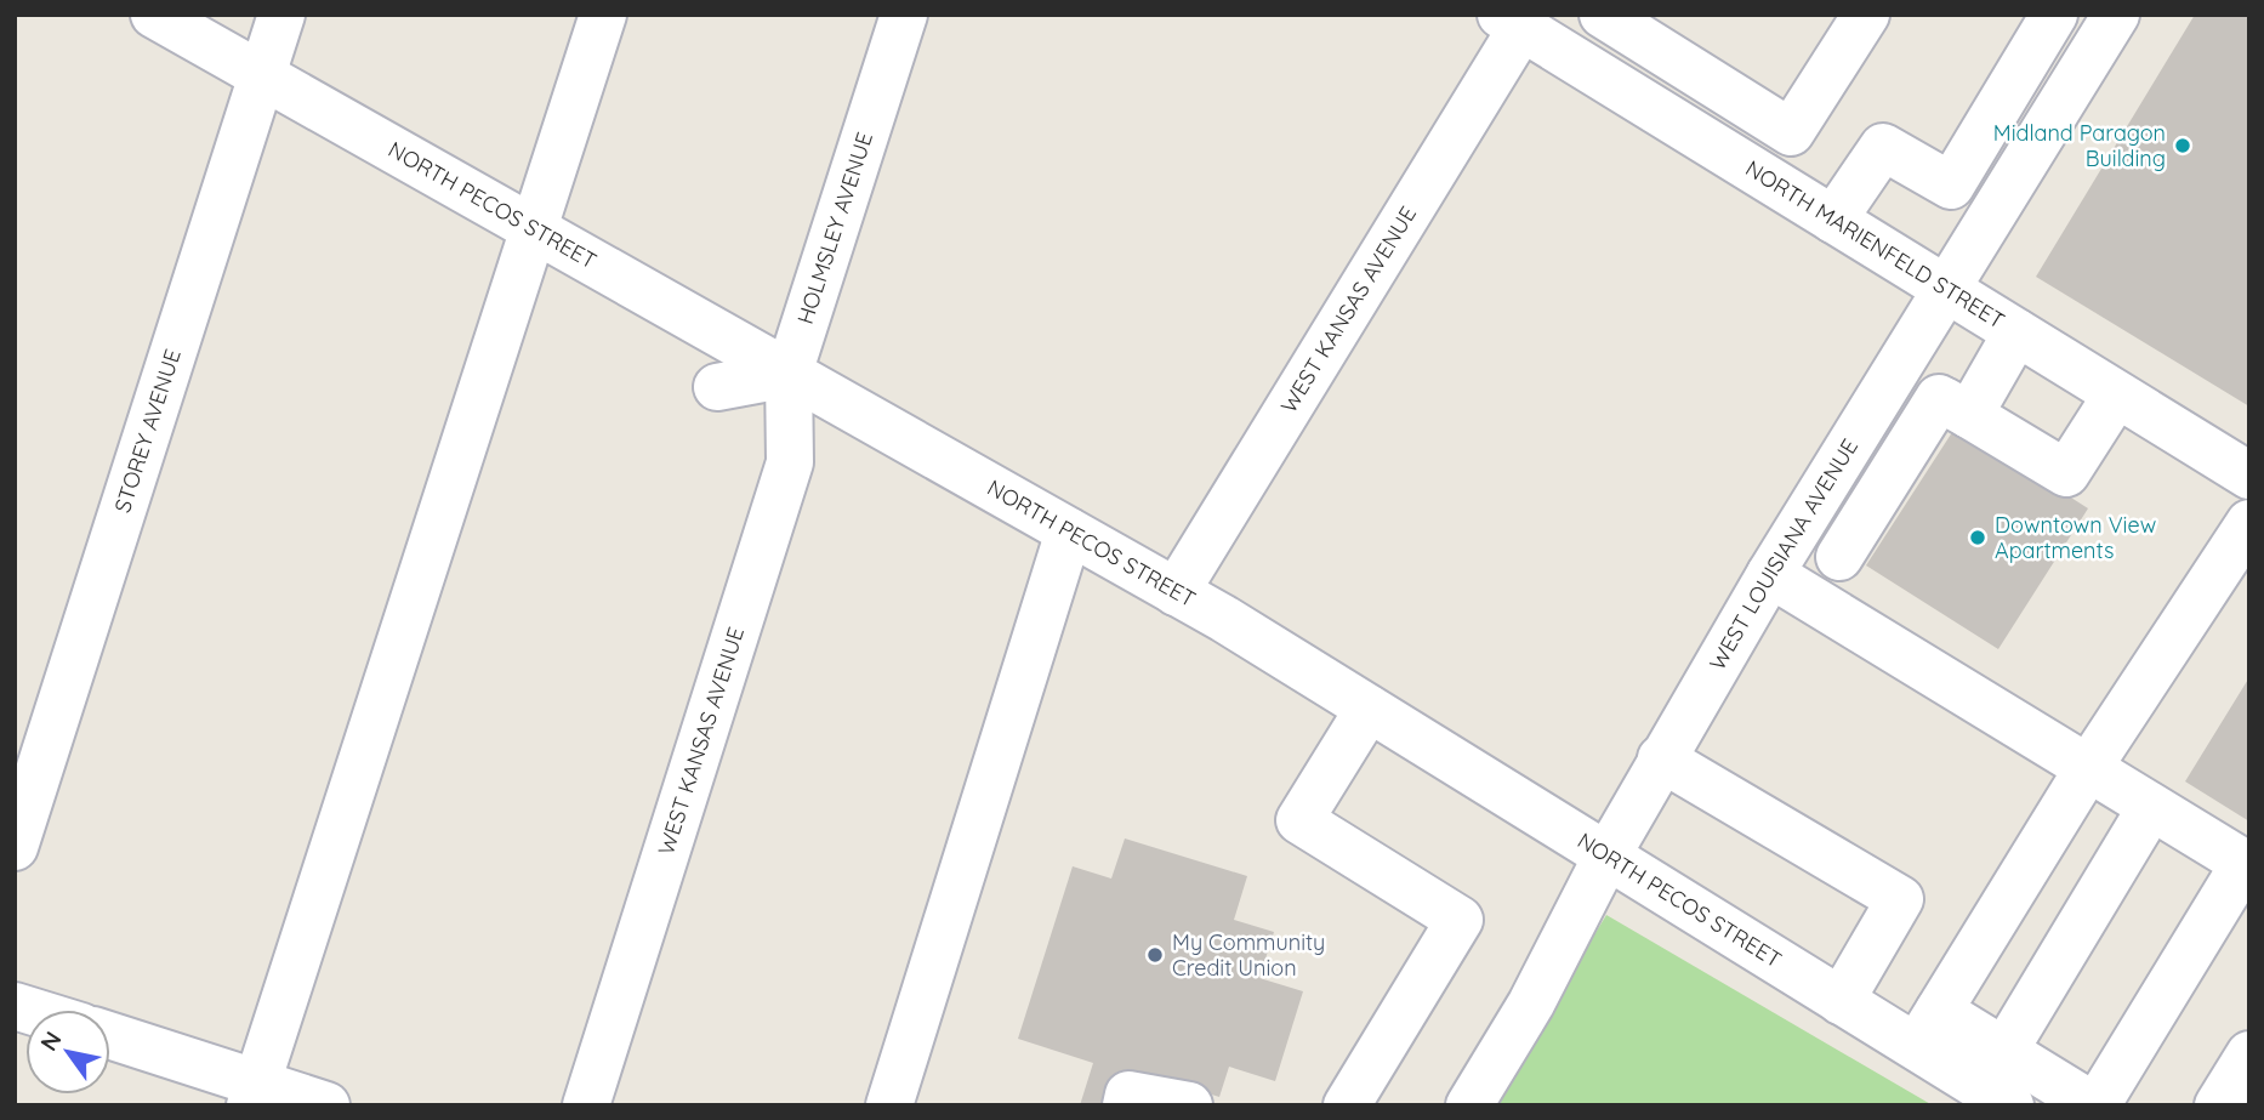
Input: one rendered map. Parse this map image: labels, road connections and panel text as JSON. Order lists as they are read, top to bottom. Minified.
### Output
{"streets":{"street":["NORTH PECOS STREET","HOLMSLEY AVENUE","NORTH MARIENFELD STREET","WEST KANSAS AVENUE","STOREY AVENUE","WEST LOUISIANA AVENUE"]},"crossings":[["NORTH PECOS STREET","HOLMSLEY AVENUE"],["NORTH PECOS STREET","WEST KANSAS AVENUE"],["NORTH PECOS STREET","STOREY AVENUE"],["NORTH PECOS STREET","WEST LOUISIANA AVENUE"],["HOLMSLEY AVENUE","WEST KANSAS AVENUE"],["NORTH MARIENFELD STREET","WEST KANSAS AVENUE"],["NORTH MARIENFELD STREET","WEST LOUISIANA AVENUE"]],"places":["Midland Paragon Building","Downtown View Apartments","My Community Credit Union"],"north":"top left"}
